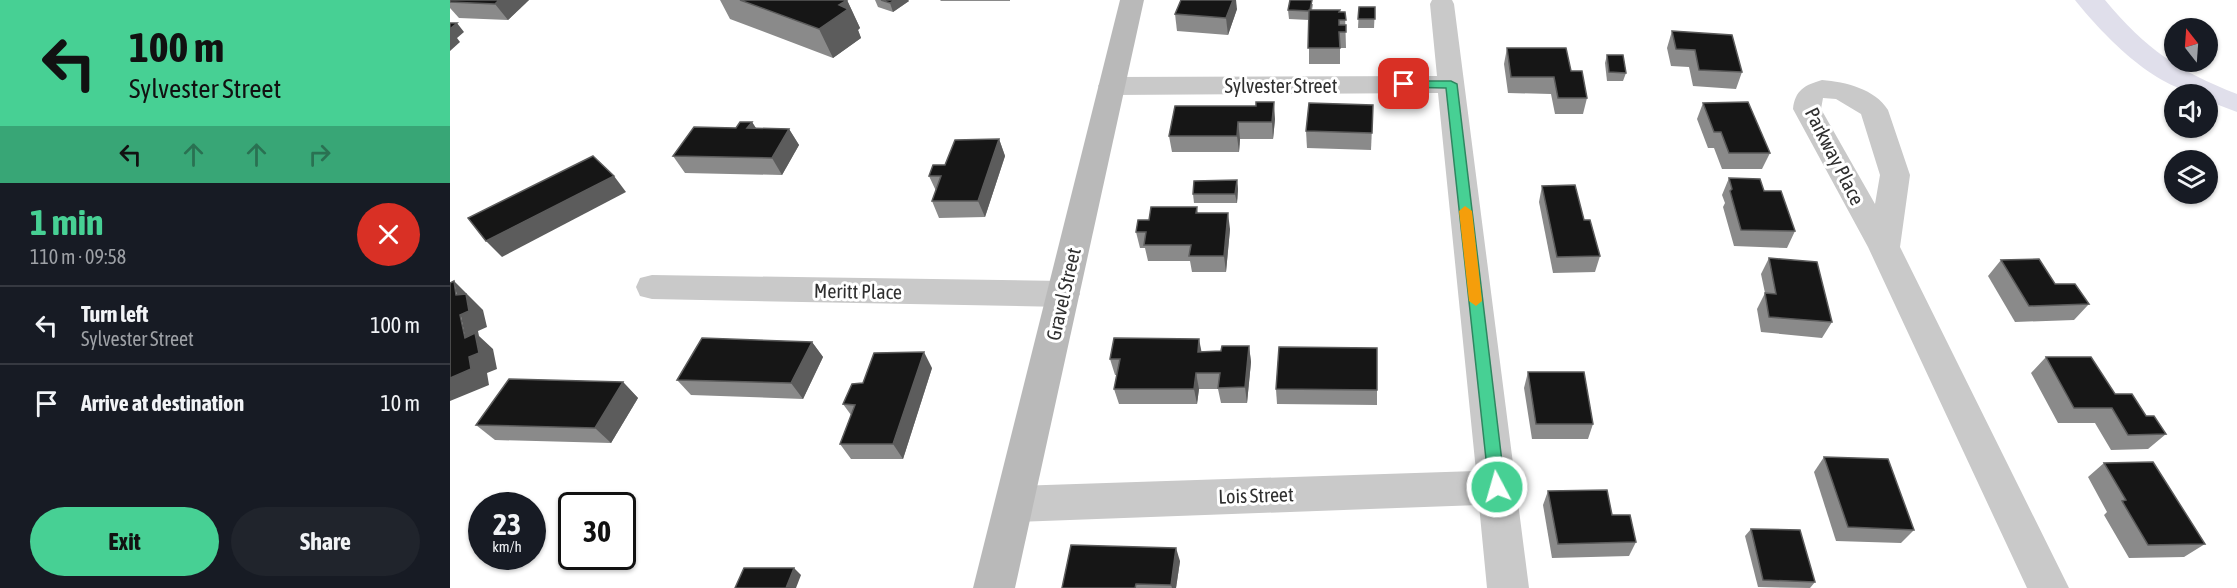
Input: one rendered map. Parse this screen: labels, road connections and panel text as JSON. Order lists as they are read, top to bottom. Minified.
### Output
{"streets":{"main road":["Gravel Street"],"street":["Sylvester Street","Parkway Place","Meritt Place","Lois Street"]},"crossings":[["Sylvester Street","Gravel Street"],["Meritt Place","Gravel Street"],["Gravel Street","Lois Street"]],"north":"top","page":{"turn":["100 m","Sylvester Street"],"heading":["1 min","110 m · 09:58"],"list":[{"name":"Turn left","note":"Sylvester Street","value":"100 m"},{"name":"Arrive at destination","value":"10 m"}],"speed":"23 km/h","limit":"30","buttons":["Exit","Share"]}}
